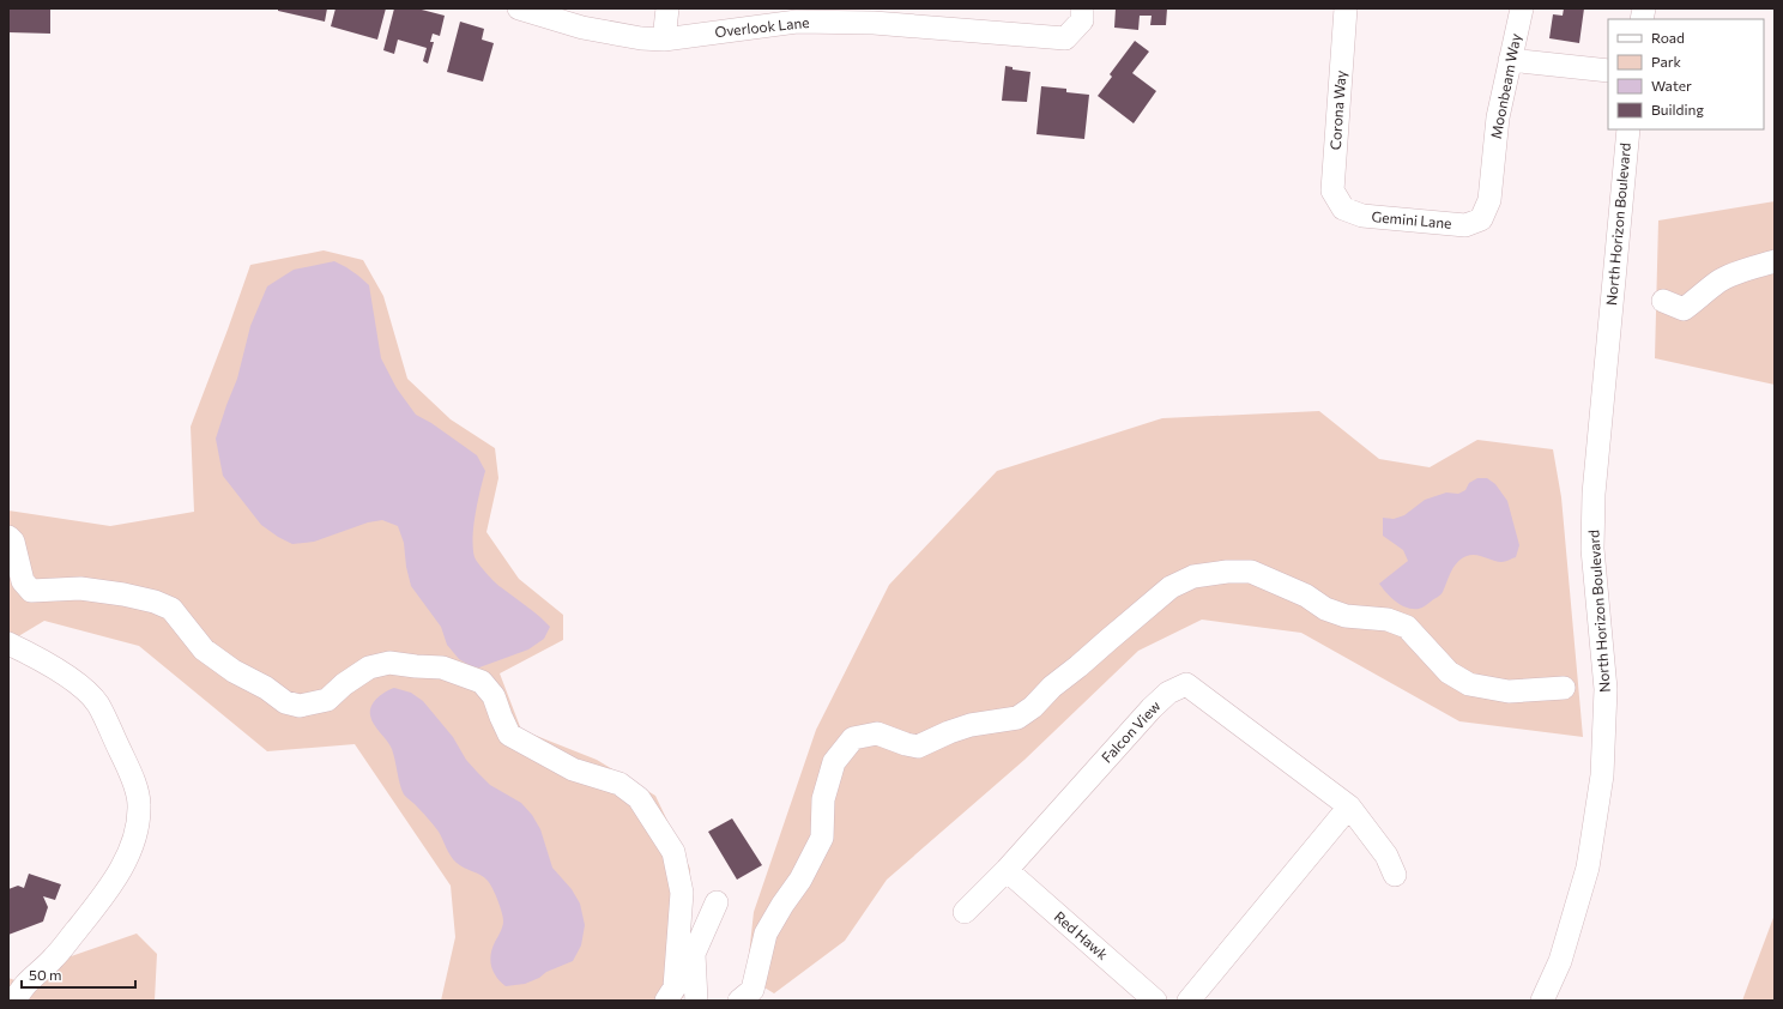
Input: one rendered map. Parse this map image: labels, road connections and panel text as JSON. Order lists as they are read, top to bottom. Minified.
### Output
{"streets":{"street":["Overlook Lane","Moonbeam Way","Corona Way","Gemini Lane","North Horizon Boulevard","Falcon View","Red Hawk"]},"crossings":[["Moonbeam Way","Gemini Lane"],["Corona Way","Gemini Lane"],["Falcon View","Red Hawk"]],"legend":["Road","Park","Water","Building"],"scale_bar":"50 m"}
